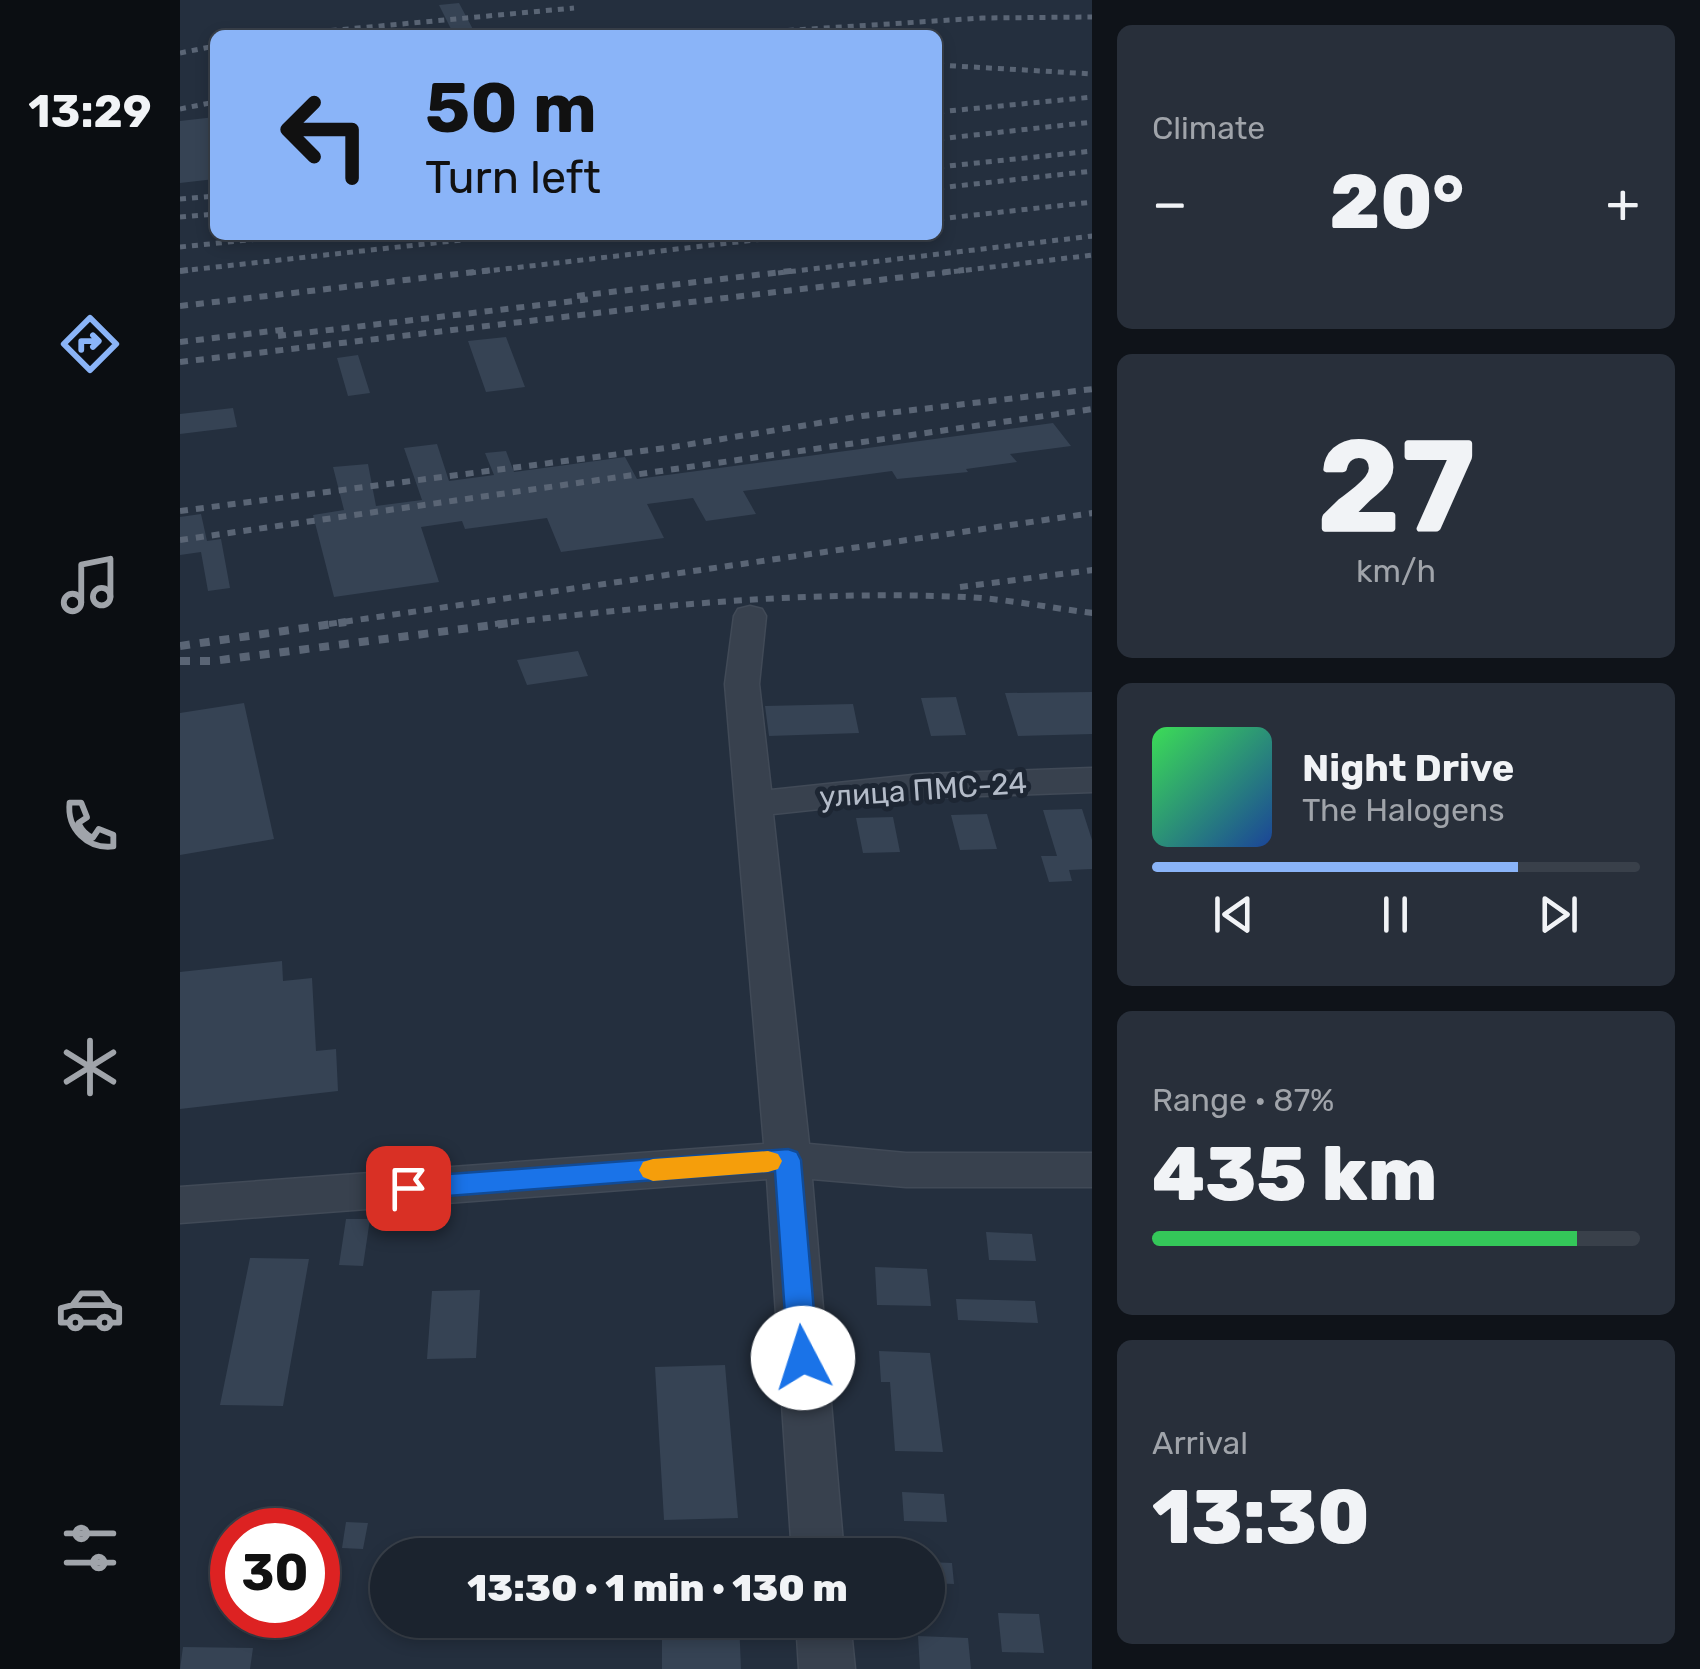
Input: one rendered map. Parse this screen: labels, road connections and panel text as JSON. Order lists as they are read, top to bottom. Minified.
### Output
{"streets":{"street":["улица ПМС-24"]},"page":{"tabs":"13:29","tile":["Climate",["27","km/h"],["Range · 87%","435 km"],["Arrival","13:30"]],"turn":["50 m","Turn left"],"heat":["−","20°","+"],"song":["Night Drive","The Halogens"],"limit":"30","trip":"13:30 · 1 min · 130 m"}}
